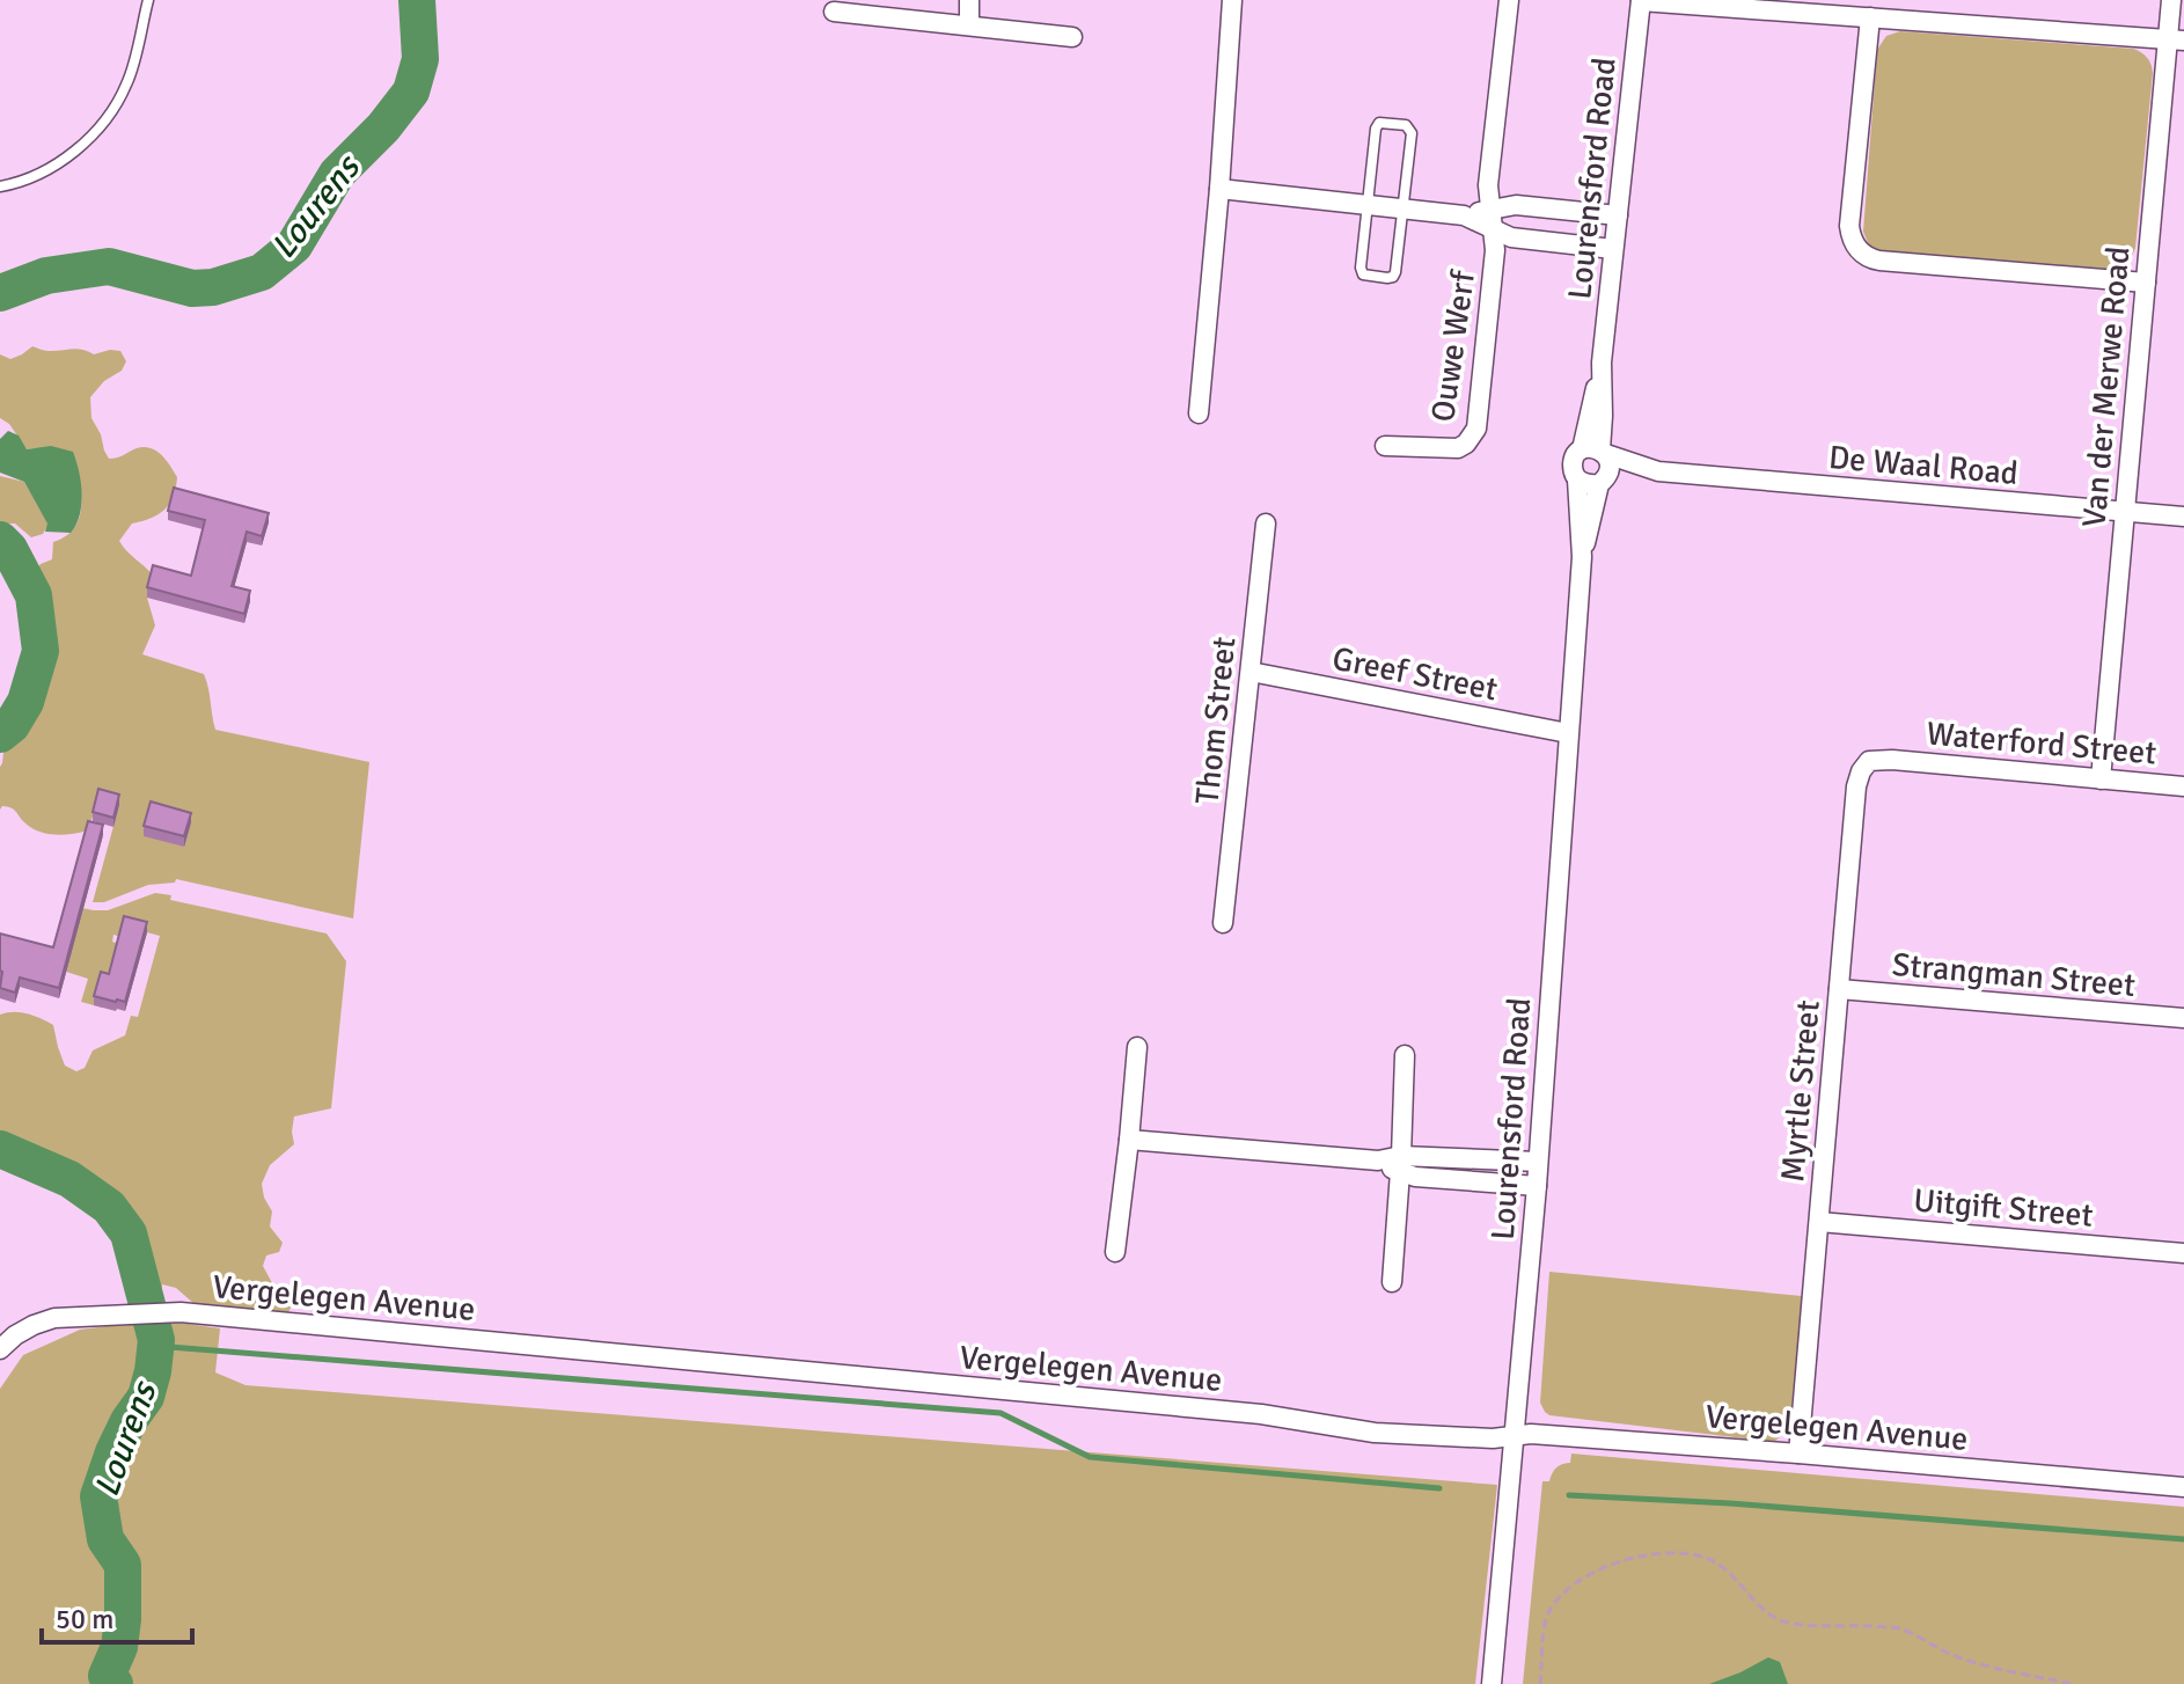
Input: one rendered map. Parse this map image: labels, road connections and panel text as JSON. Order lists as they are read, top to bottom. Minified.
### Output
{"streets":{"street":["Lourensford Road","Ouwe Werf","Van der Merwe Road","De Waal Road","Greef Street","Thom Street","Waterford Street","Strangman Street","Myrtle Street","Uitgift Street","Vergelegen Avenue"]},"crossings":[["Lourensford Road","Ouwe Werf"],["Lourensford Road","De Waal Road"],["Lourensford Road","Greef Street"],["Lourensford Road","Vergelegen Avenue"],["Van der Merwe Road","De Waal Road"],["Van der Merwe Road","Waterford Street"],["Greef Street","Thom Street"],["Waterford Street","Myrtle Street"],["Strangman Street","Myrtle Street"],["Myrtle Street","Uitgift Street"],["Myrtle Street","Vergelegen Avenue"]],"water":["Lourens"],"scale_bar":"50 m"}
